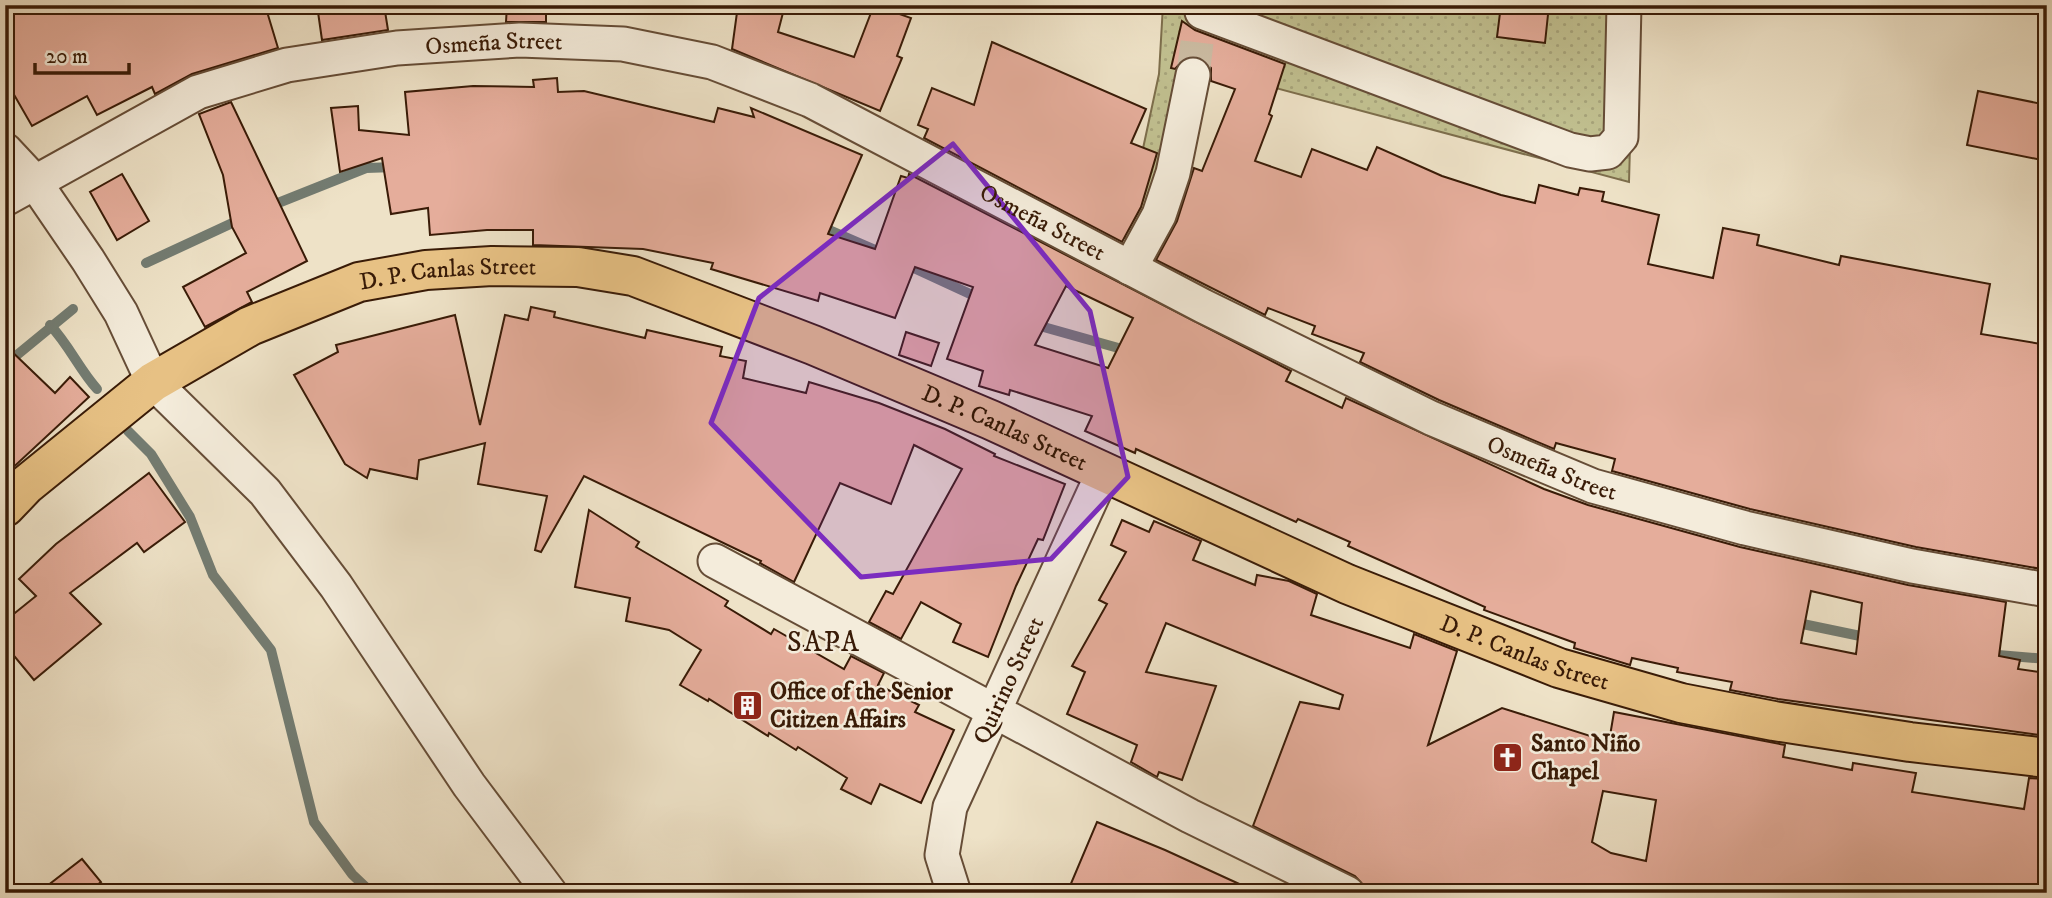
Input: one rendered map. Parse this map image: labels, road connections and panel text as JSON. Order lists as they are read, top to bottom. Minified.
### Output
{"streets":{"main road":["D. P. Canlas Street"],"street":["Osmeña Street","Quirino Street"]},"crossings":[["D. P. Canlas Street","Quirino Street"]],"districts":["SAPA"],"places":{"building":["Office of the Senior Citizen Affairs"],"church":["Santo Niño Chapel"]},"scale_bar":"20 m"}
